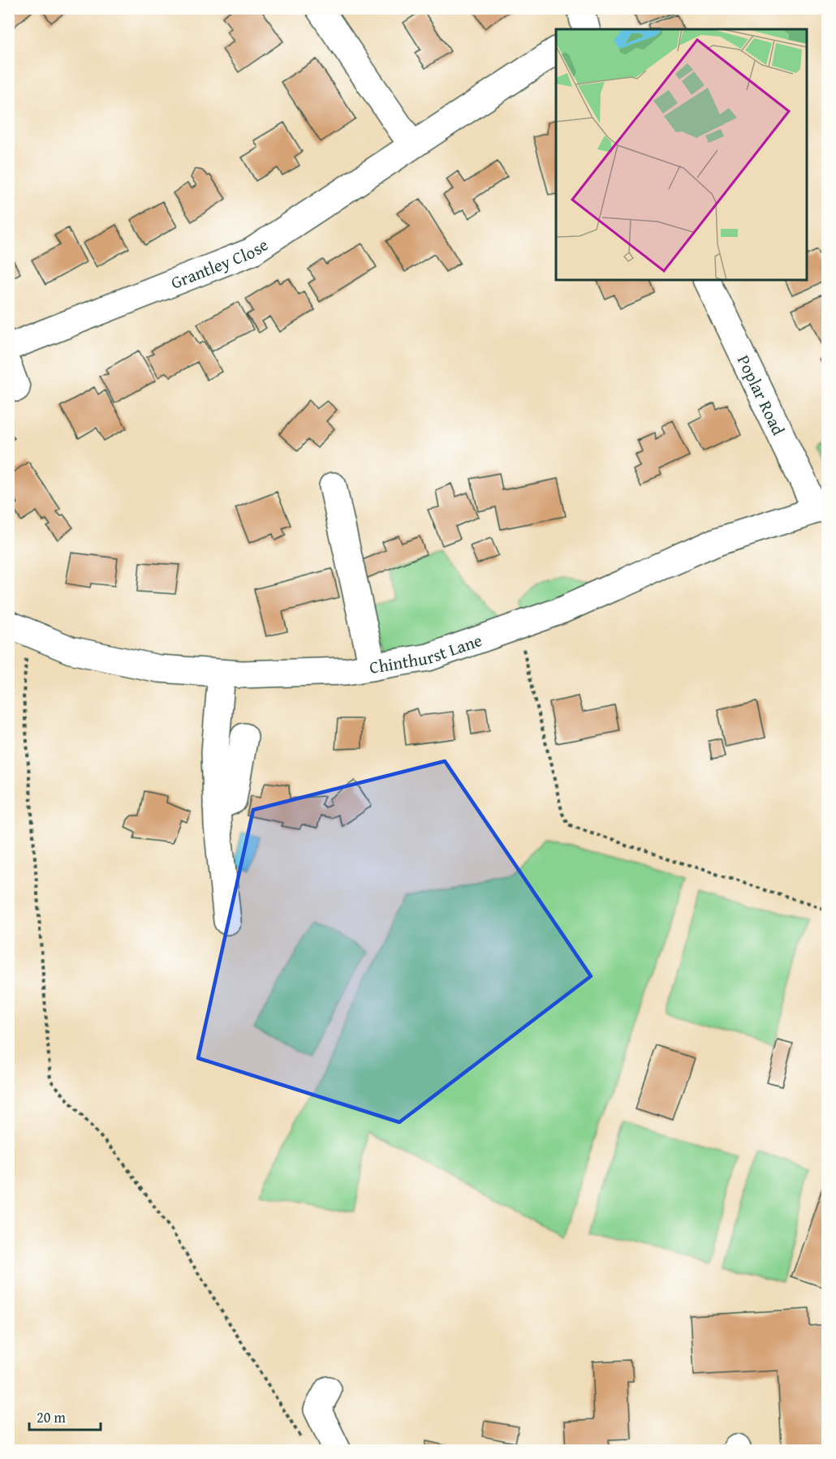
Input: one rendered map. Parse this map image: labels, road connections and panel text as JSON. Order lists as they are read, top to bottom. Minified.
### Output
{"streets":{"street":["Grantley Close","Poplar Road","Chinthurst Lane"]},"crossings":[["Poplar Road","Chinthurst Lane"]],"scale_bar":"20 m"}
